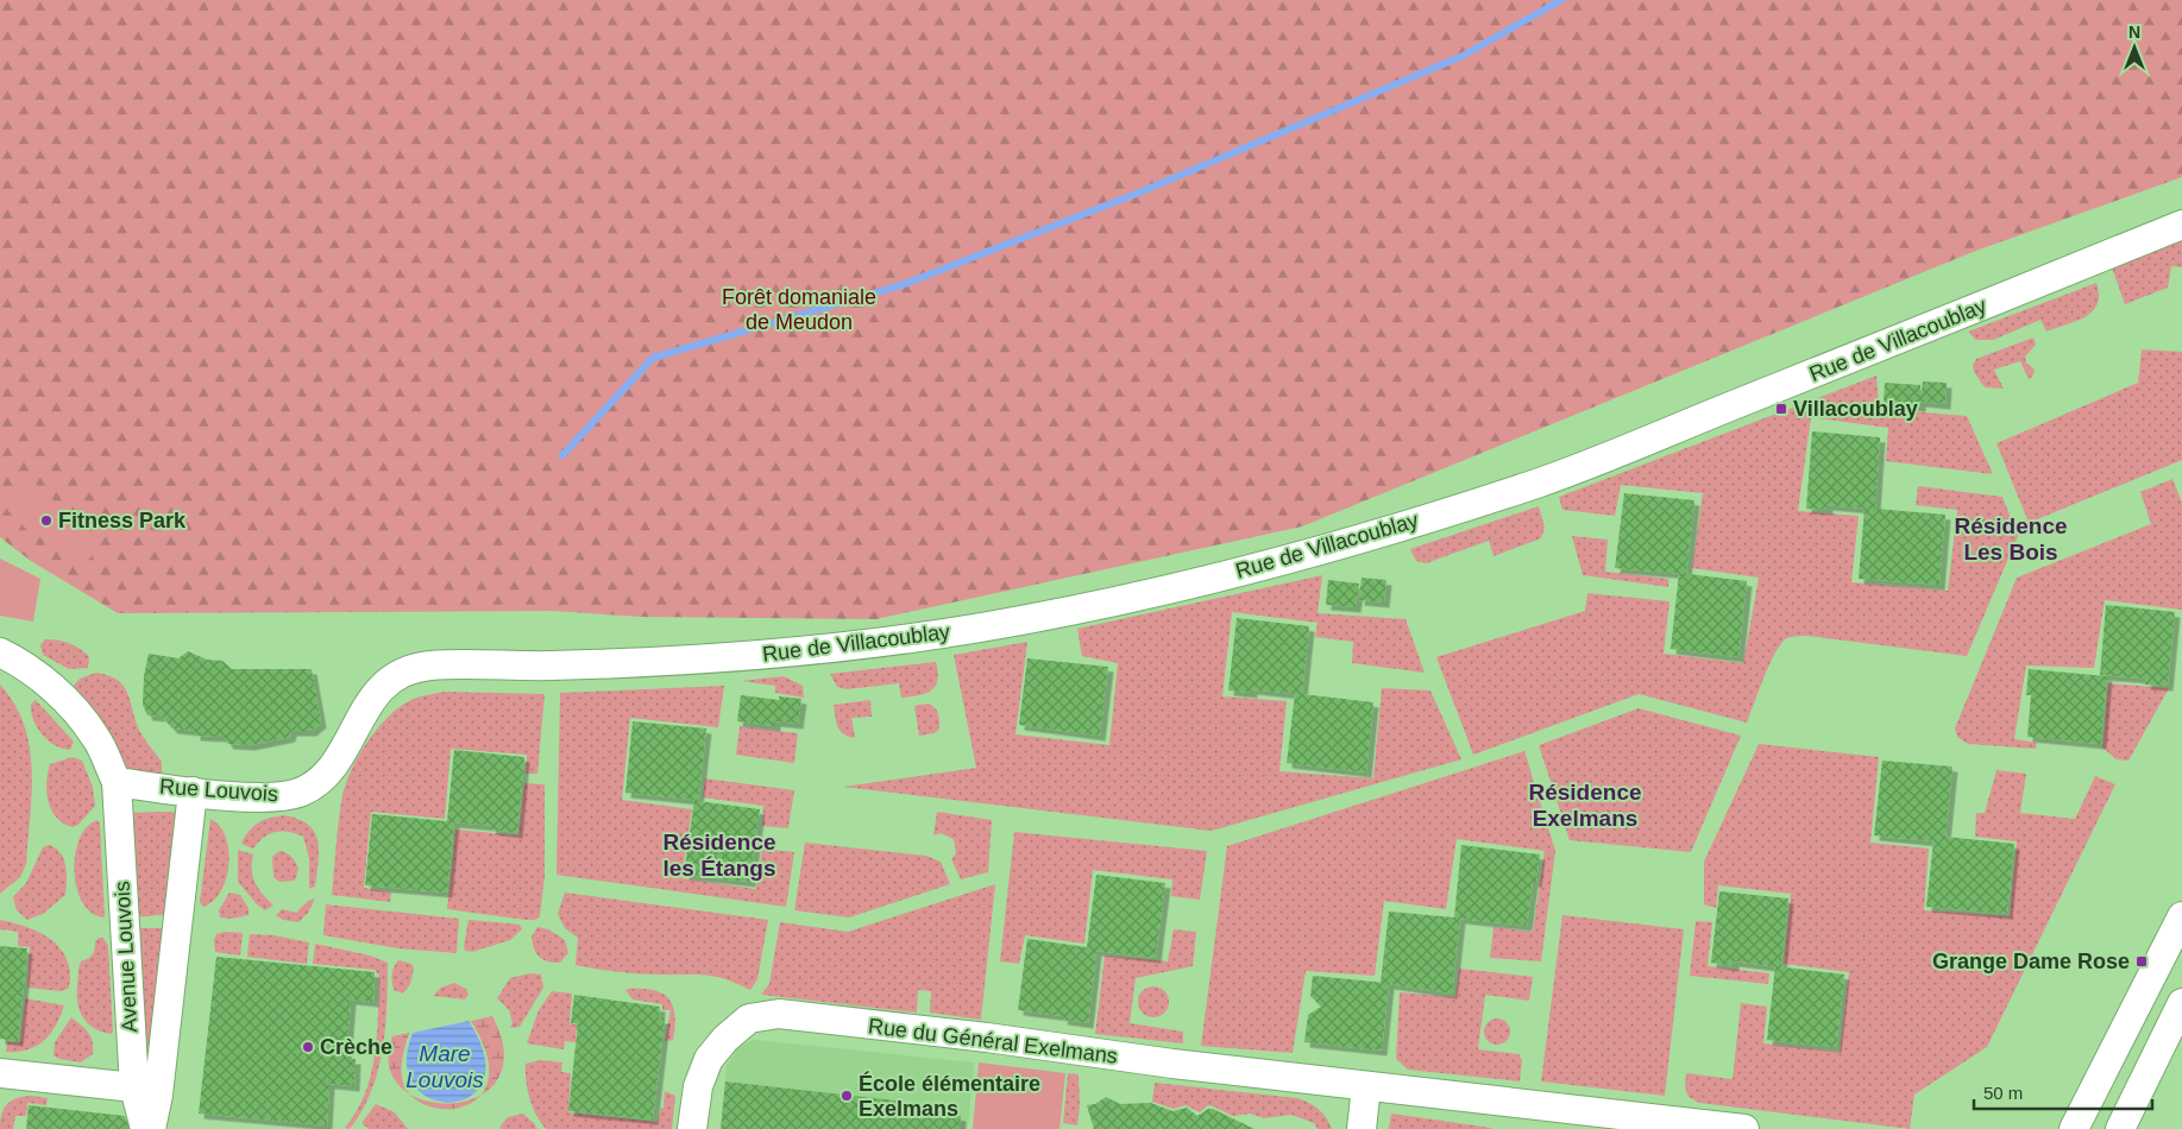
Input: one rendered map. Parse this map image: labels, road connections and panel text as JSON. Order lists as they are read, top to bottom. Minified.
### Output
{"streets":{"street":["Rue de Villacoublay","Rue Louvois","Avenue Louvois","Rue du Général Exelmans"]},"crossings":[["Rue de Villacoublay","Rue Louvois"],["Rue Louvois","Avenue Louvois"]],"districts":["Résidence Les Bois","Résidence Exelmans","Résidence les Étangs"],"water":["Mare Louvois"],"parks":["Forêt domaniale de Meudon"],"places":{"transit":["Villacoublay","Grange Dame Rose"],"other":["Fitness Park","Crèche","École élémentaire Exelmans"]},"scale_bar":"50 m","north":"top"}
